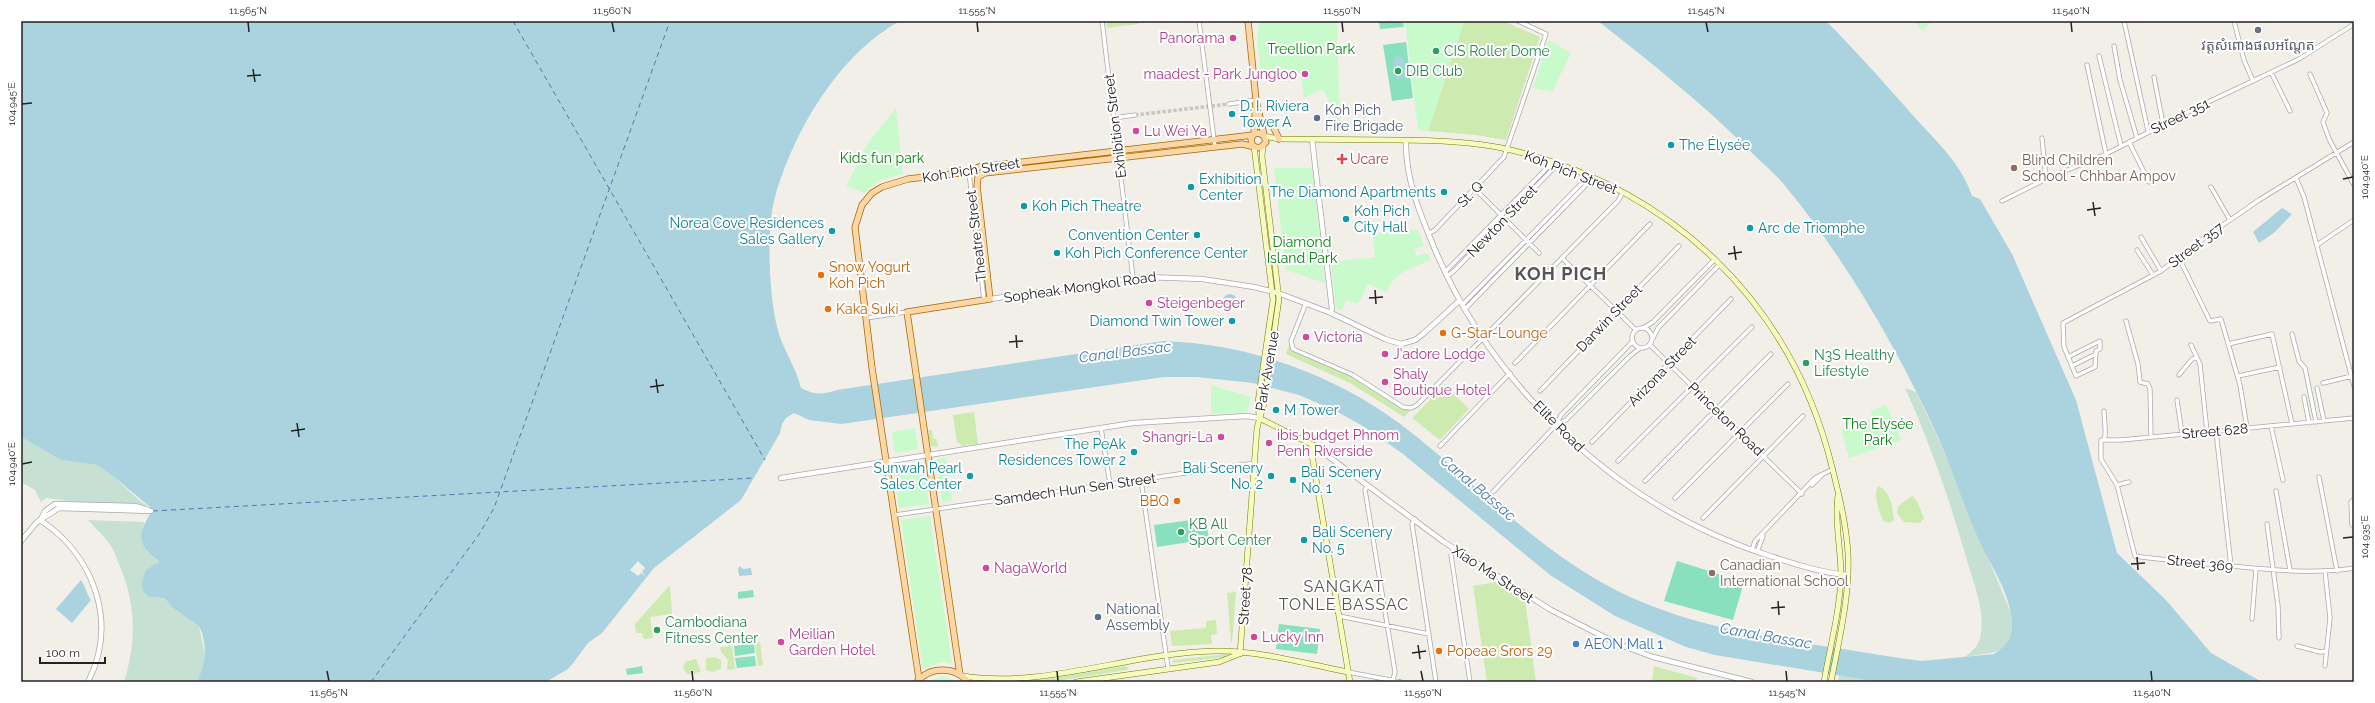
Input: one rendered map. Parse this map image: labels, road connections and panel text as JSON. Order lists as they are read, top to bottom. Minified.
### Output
{"streets":{"main road":["Koh Pich Street","Theatre Street","Sopheak Mongkol Road","Park Avenue","Xiao Ma Street","Street 78"],"street":["Street 351","Exhibition Street","St. Q","Newton Street","Street 357","Darwin Street","Arizona Street","Princeton Road","Elite Road","Street 628","Samdech Hun Sen Street","Street 369"]},"crossings":[["Exhibition Street","Koh Pich Street"],["Exhibition Street","Sopheak Mongkol Road"],["Koh Pich Street","St. Q"],["Koh Pich Street","Newton Street"],["Koh Pich Street","Theatre Street"],["Koh Pich Street","Sopheak Mongkol Road"],["Koh Pich Street","Park Avenue"],["Koh Pich Street","Elite Road"],["Koh Pich Street","Samdech Hun Sen Street"],["St. Q","Elite Road"],["Newton Street","Elite Road"],["Theatre Street","Sopheak Mongkol Road"],["Sopheak Mongkol Road","Park Avenue"],["Sopheak Mongkol Road","Elite Road"],["Park Avenue","Xiao Ma Street"],["Park Avenue","Street 78"],["Arizona Street","Princeton Road"],["Street 628","Street 369"],["Samdech Hun Sen Street","Street 78"],["Xiao Ma Street","Street 78"]],"districts":["KOH PICH","SANGKAT TONLE BASSAC"],"water":["Canal Bassac"],"parks":["Treellion Park","Kids fun park","Diamond Island Park","The Elysée Park"],"places":{"other":["វត្តសំពោងផលអណ្តែត","Panorama","CIS Roller Dome","DIB Club","maadest - Park Jungloo","D. I. Riviera Tower A","Koh Pich Fire Brigade","Lu Wei Ya","The Élysée","Blind Children School - Chhbar Ampov","Exhibition Center","The Diamond Apartments","Koh Pich Theatre","Koh Pich City Hall","Arc de Triomphe","Norea Cove Residences Sales Gallery","Convention Center","Koh Pich Conference Center","Snow Yogurt Koh Pich","Steigenbeger","Kaka Suki","Diamond Twin Tower","G-Star-Lounge","Victoria","J'adore Lodge","N3S Healthy Lifestyle","Shaly Boutique Hotel","M Tower","Shangri-La","ibis budget Phnom Penh Riverside","The PeAk Residences Tower 2","Sunwah Pearl Sales Center","Bali Scenery No. 2","Bali Scenery No. 1","BBQ","KB All Sport Center","Bali Scenery No. 5","NagaWorld","Canadian International School","National Assembly","Cambodiana Fitness Center","Lucky Inn","Meilian Garden Hotel","AEON Mall 1","Popeae Srors 29"],"health":["Ucare"]},"scale_bar":"100 m","coordinates":["11.565°N","11.560°N","11.555°N","11.550°N","11.545°N","11.540°N","104.945°E","104.940°E","104.935°E"]}
